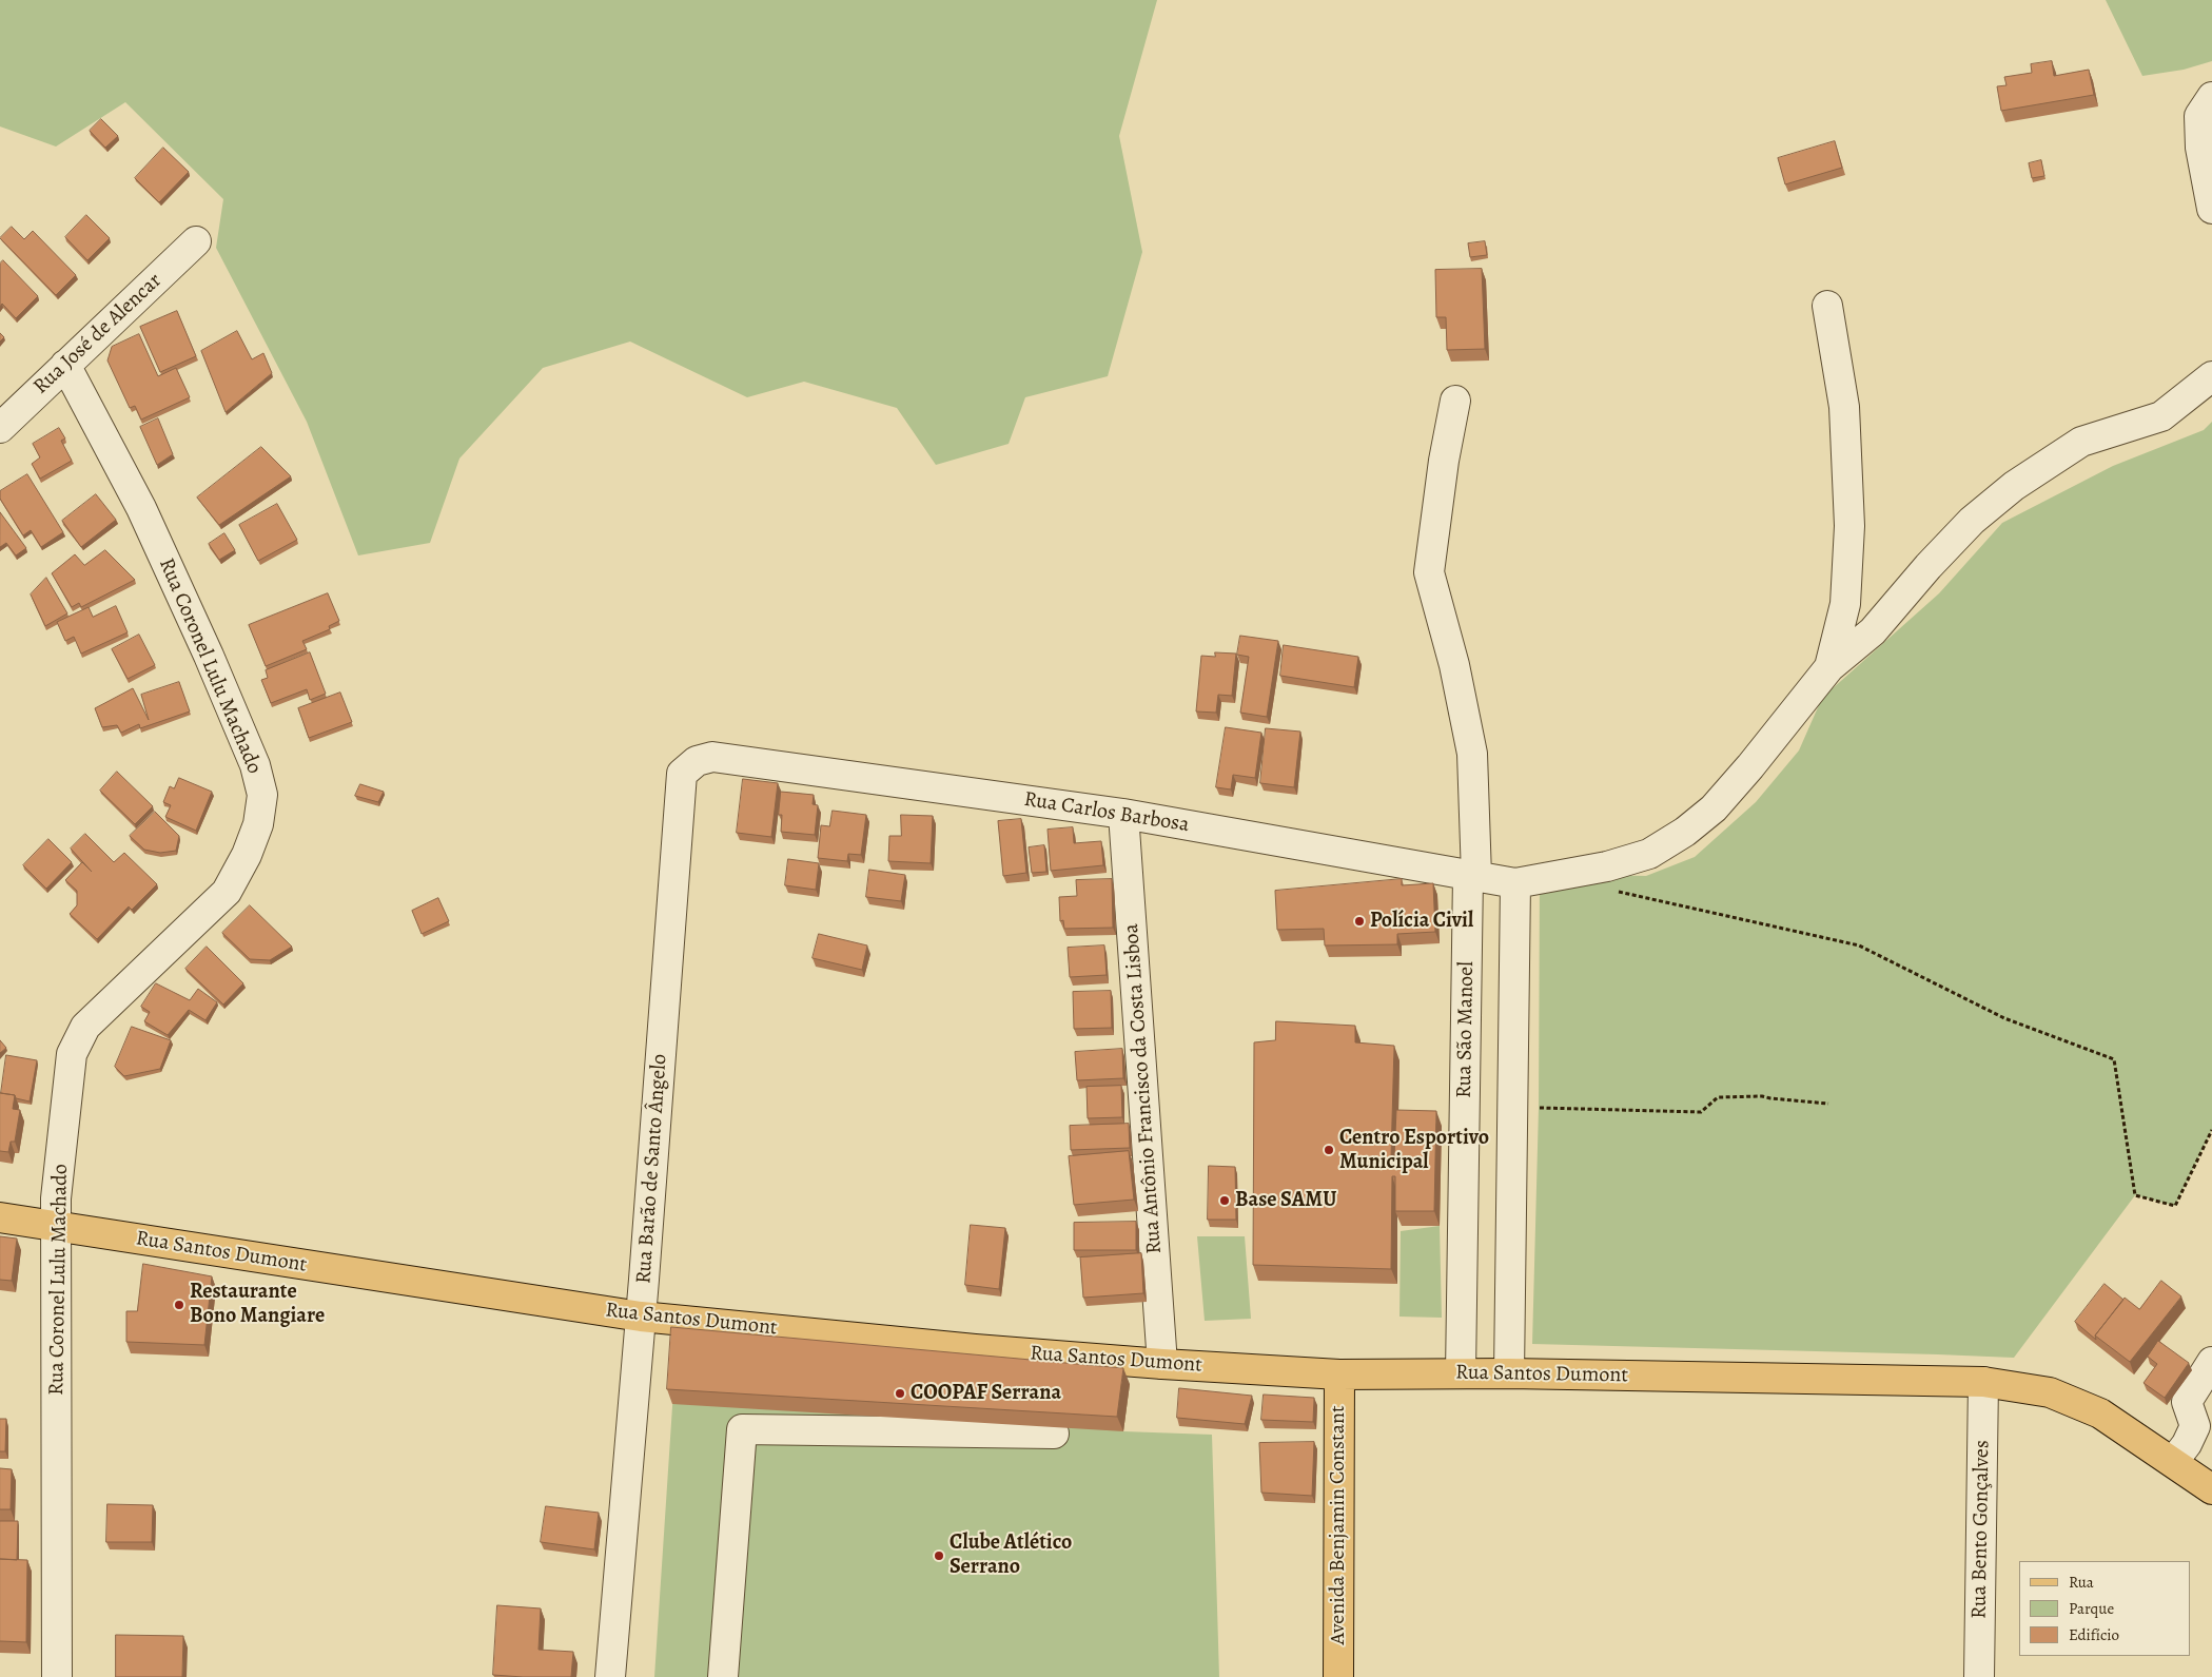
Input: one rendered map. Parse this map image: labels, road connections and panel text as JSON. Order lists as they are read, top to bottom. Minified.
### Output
{"streets":{"main road":["Rua Santos Dumont","Avenida Benjamin Constant"],"street":["Rua José de Alencar","Rua Coronel Lulu Machado","Rua Carlos Barbosa","Rua São Manoel","Rua Antônio Francisco da Costa Lisboa","Rua Barão de Santo Ângelo","Rua Bento Gonçalves"]},"crossings":[["Rua José de Alencar","Rua Coronel Lulu Machado"],["Rua Coronel Lulu Machado","Rua Santos Dumont"],["Rua Carlos Barbosa","Rua São Manoel"],["Rua Carlos Barbosa","Rua Antônio Francisco da Costa Lisboa"],["Rua Carlos Barbosa","Rua Barão de Santo Ângelo"],["Rua São Manoel","Rua Santos Dumont"],["Rua Antônio Francisco da Costa Lisboa","Rua Santos Dumont"],["Rua Barão de Santo Ângelo","Rua Santos Dumont"],["Rua Santos Dumont","Avenida Benjamin Constant"],["Rua Santos Dumont","Rua Bento Gonçalves"]],"places":["Polícia Civil","Centro Esportivo Municipal","Base SAMU","Restaurante Bono Mangiare","COOPAF Serrana","Clube Atlético Serrano"],"legend":["Rua","Parque","Edifício"]}
